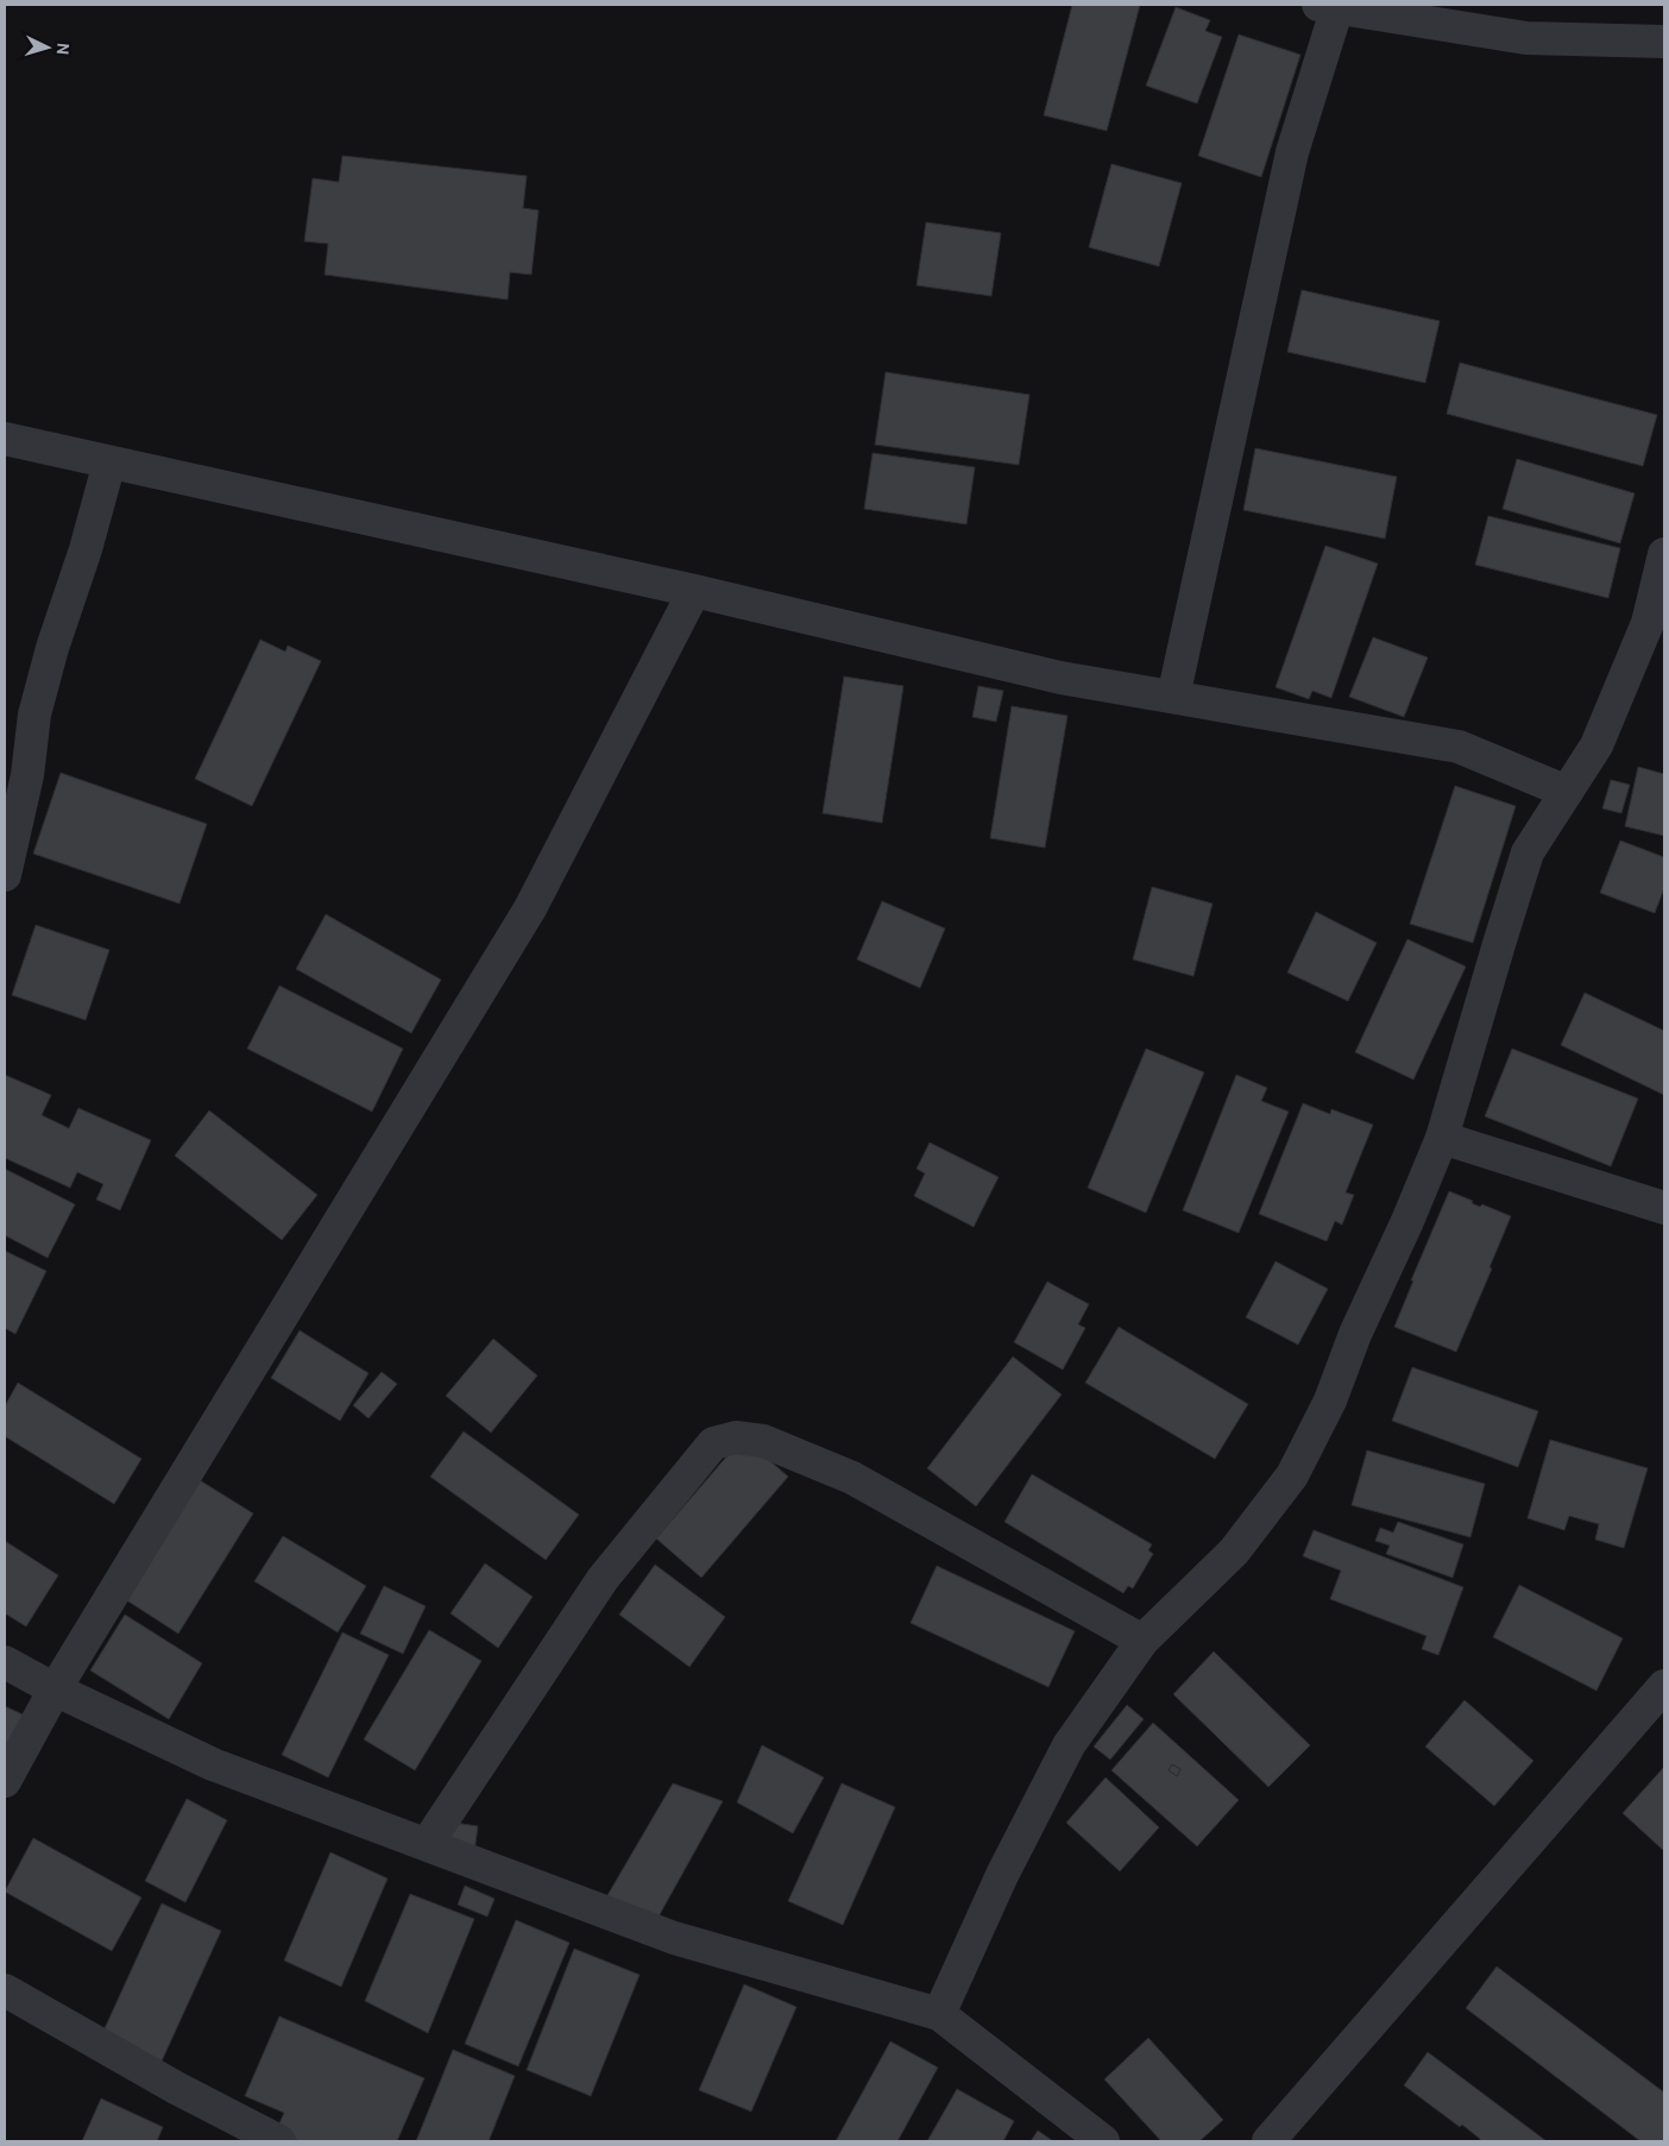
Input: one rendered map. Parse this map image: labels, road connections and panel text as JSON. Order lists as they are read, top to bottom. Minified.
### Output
{"north":"right"}
